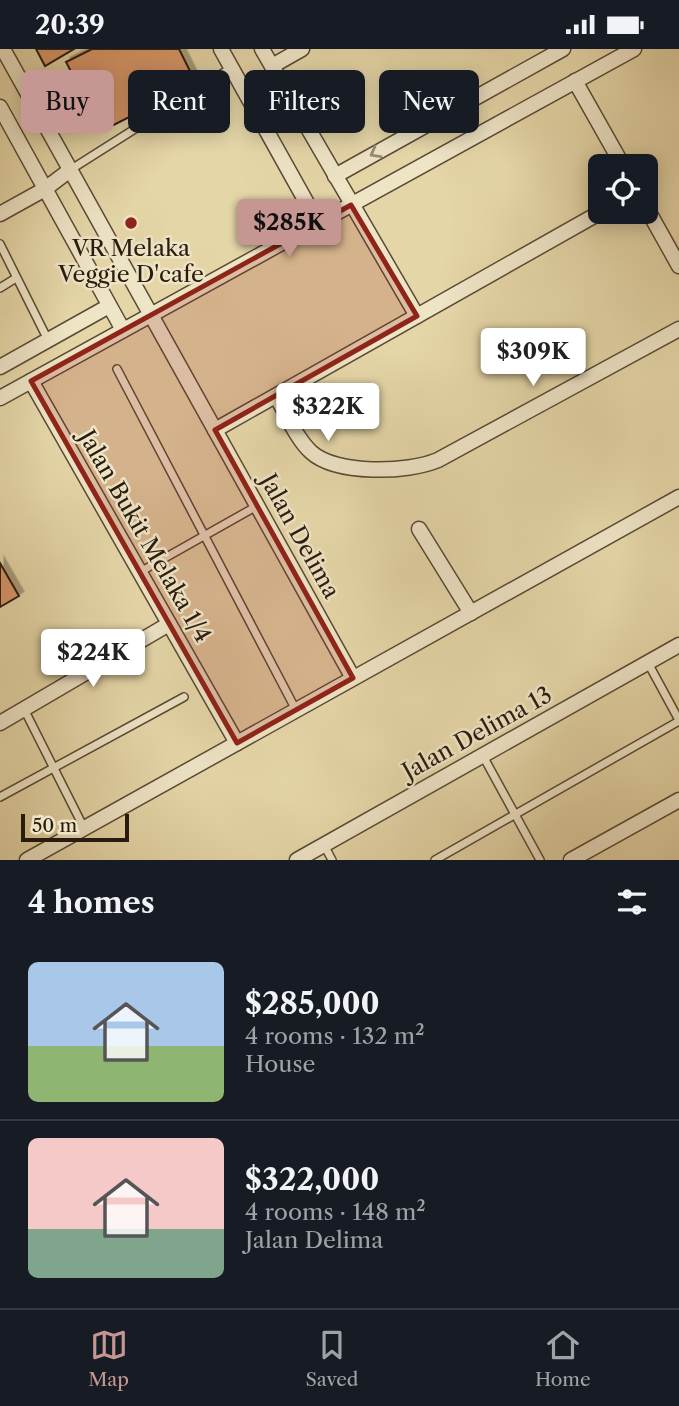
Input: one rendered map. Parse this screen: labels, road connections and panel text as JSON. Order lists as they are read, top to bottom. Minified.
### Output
{"streets":{"street":["Jalan Bukit Melaka 1/4","Jalan Delima","Jalan Delima 13"]},"places":["VR Melaka Veggie D'cafe"],"scale_bar":"50 m","page":{"status":"20:39","chip":["Buy","Rent","Filters","New"],"price":["$285K","$309K","$322K","$224K"],"scale":"50 m","heading":"4 homes","list":[{"name":"$285,000","note":"4 rooms · 132 m² · House"},{"name":"$322,000","note":"4 rooms · 148 m² · Jalan Delima"}],"tabs":["Map","Saved","Home"]}}
